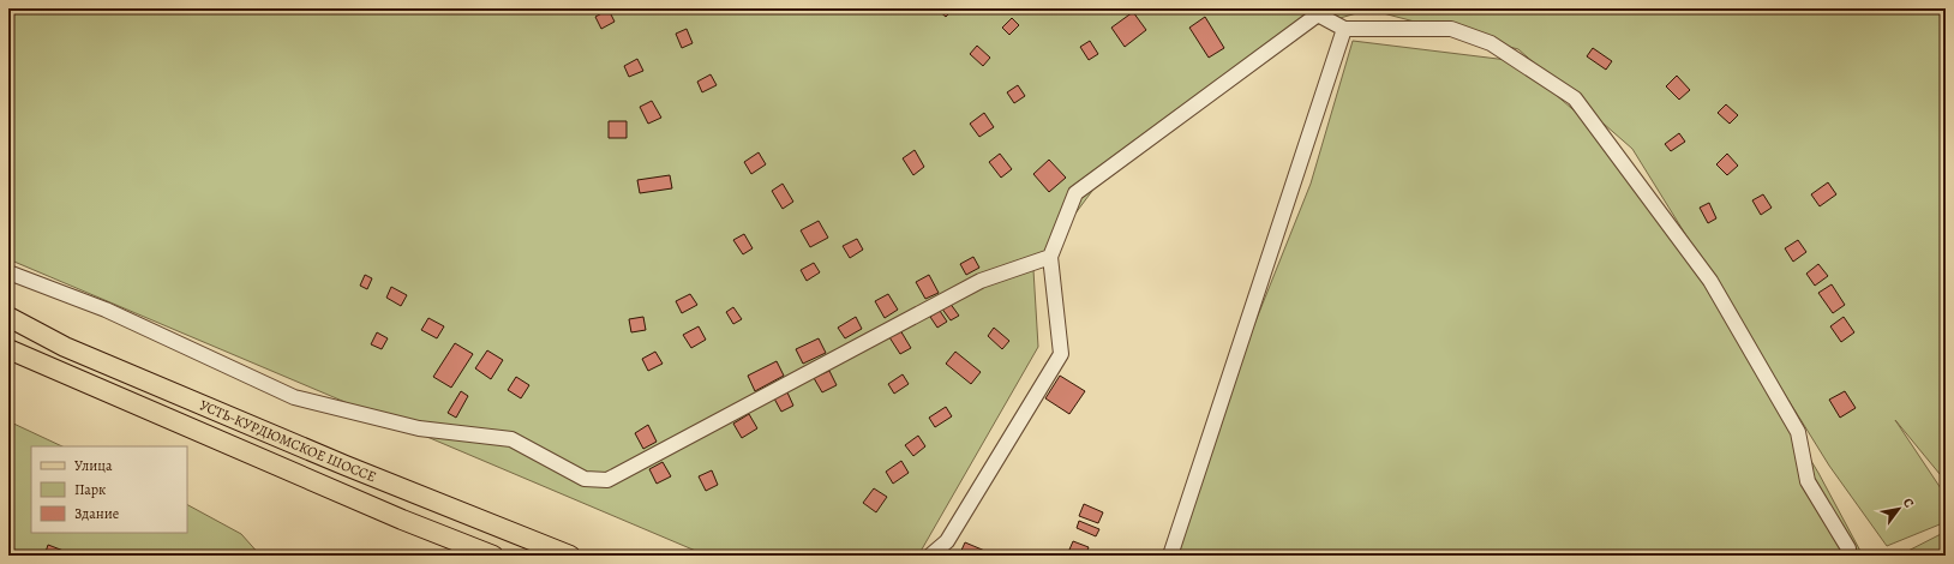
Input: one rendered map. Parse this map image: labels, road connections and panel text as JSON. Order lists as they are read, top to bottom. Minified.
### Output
{"streets":{"main road":["УСТЬ-КУРДЮМСКОЕ ШОССЕ"]},"legend":["Улица","Парк","Здание"],"north":"top right"}
